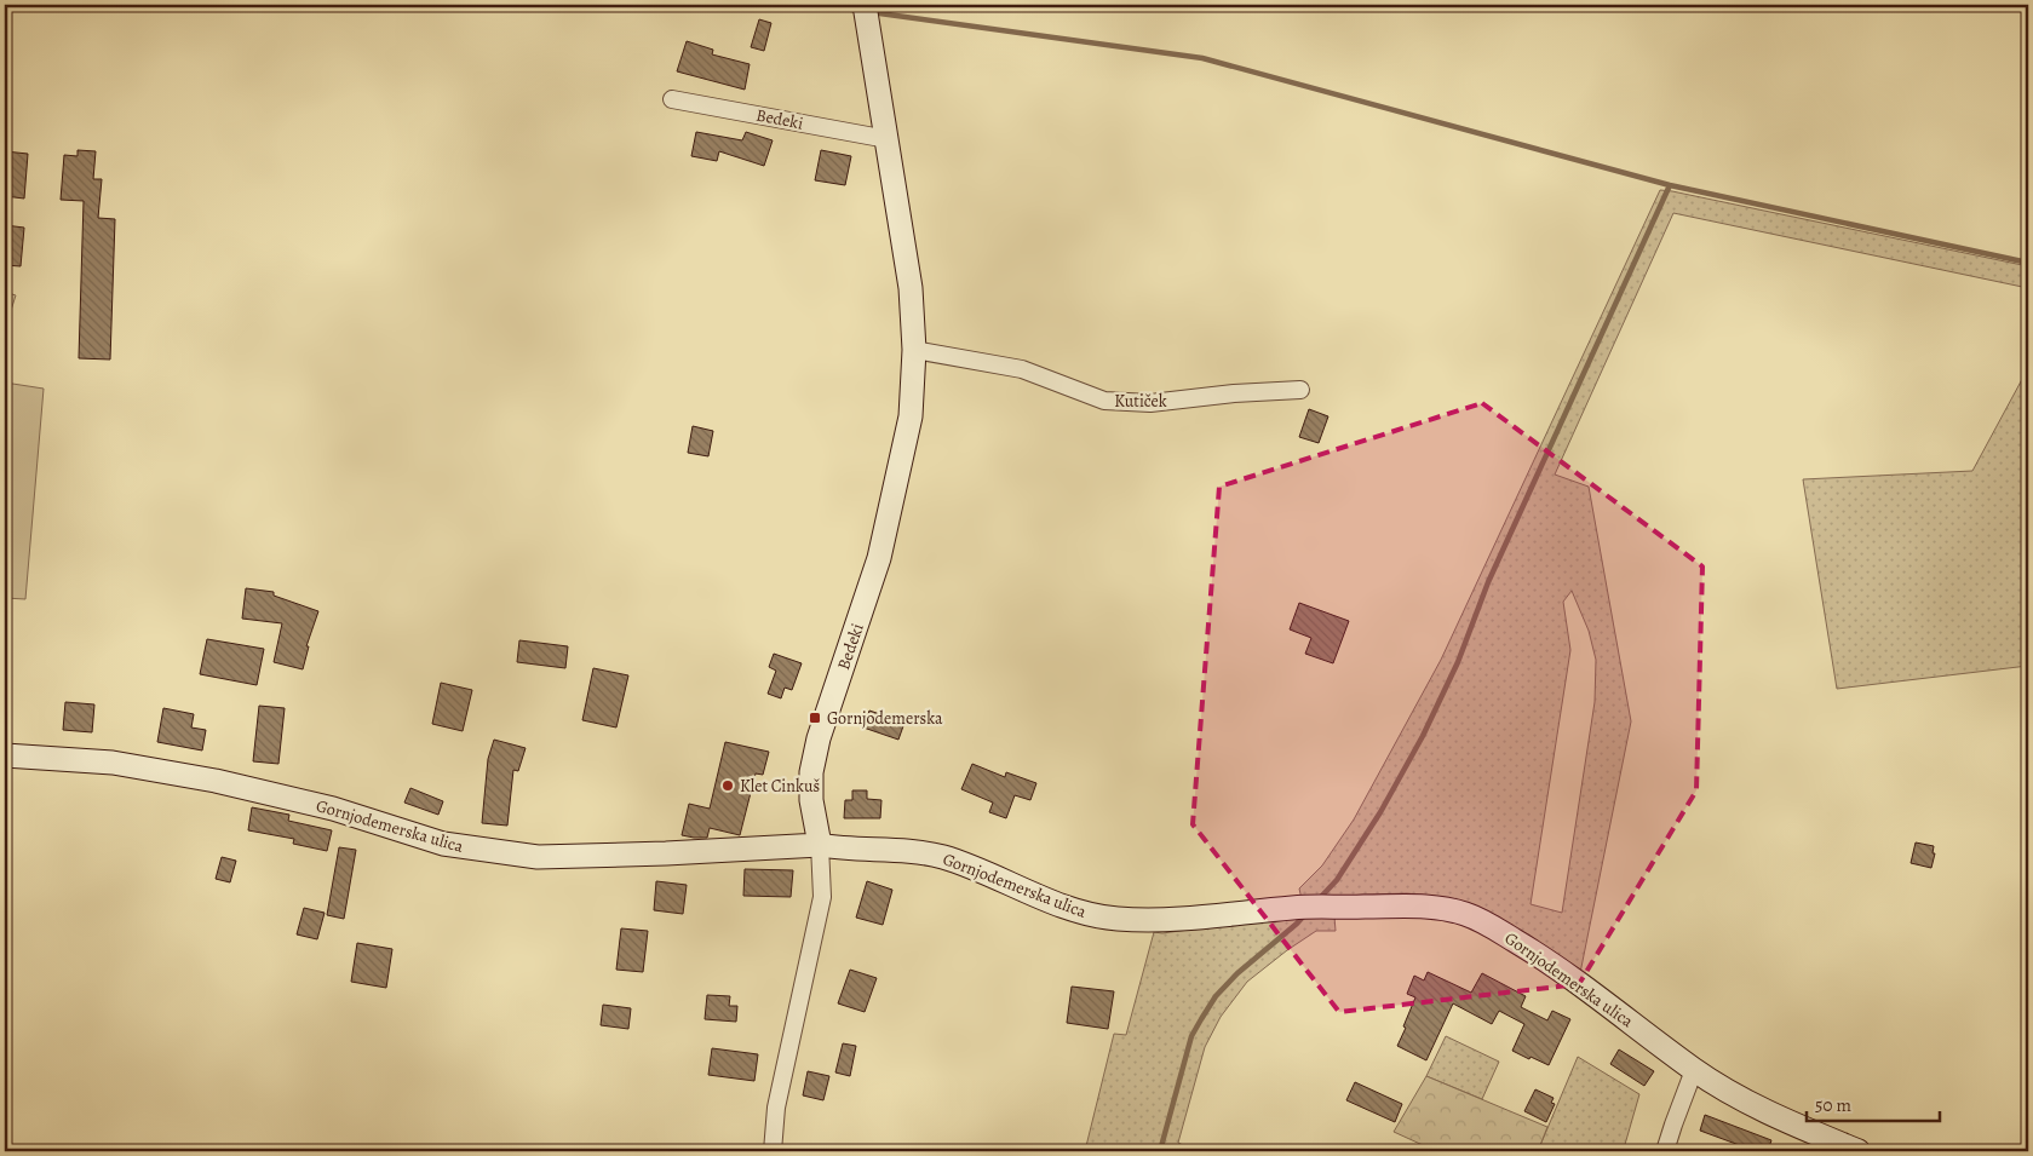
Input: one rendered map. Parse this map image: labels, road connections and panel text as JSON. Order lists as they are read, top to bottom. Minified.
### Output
{"streets":{"street":["Bedeki","Kutiček","Gornjodemerska ulica"]},"crossings":[["Bedeki","Kutiček"],["Bedeki","Gornjodemerska ulica"]],"places":{"transit":["Gornjodemerska"],"other":["Klet Cinkuš"]},"scale_bar":"50 m"}
